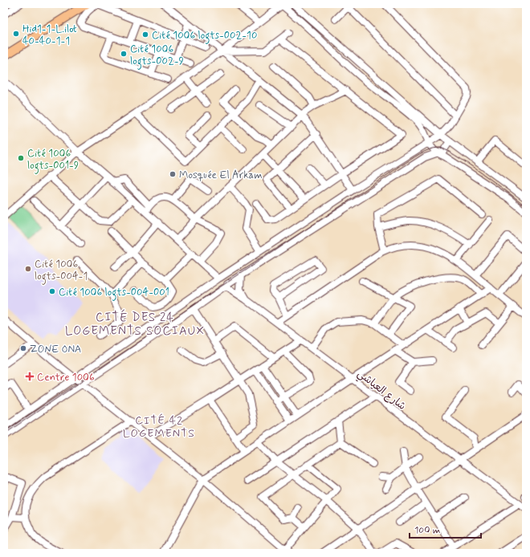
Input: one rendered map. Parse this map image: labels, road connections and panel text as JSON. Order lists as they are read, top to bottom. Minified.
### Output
{"streets":{"street":["شارع العياشي"]},"districts":["CITÉ DES 24 LOGEMENTS SOCIAUX","CITÉ 42 LOGEMENTS"],"places":{"other":["Hid1-1-L.ilot 40-40-1-1","Cité 1006 logts-002-10","Cité 1006 logts-002-9","Cité 1006 logts-001-9","Mosquée El Arkam","Cité 1006 logts-004-1","Cité 1006 logts-004-001","ZONE ONA"],"health":["Centre 1006"]},"scale_bar":"100 m"}
